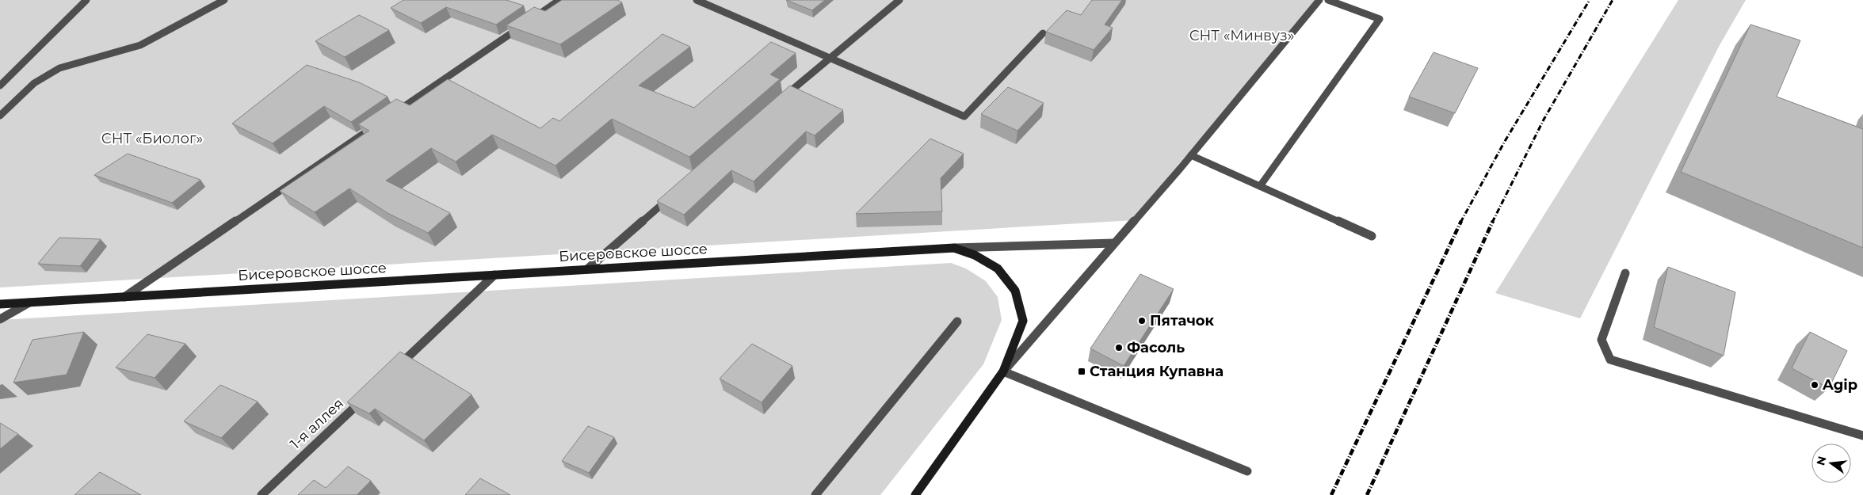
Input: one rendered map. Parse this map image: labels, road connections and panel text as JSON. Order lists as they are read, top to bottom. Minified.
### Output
{"streets":{"main road":["Бисеровское шоссе"],"street":["1-я аллея"]},"parks":["СНТ «Минвуз»","СНТ «Биолог»"],"places":{"other":["Пятачок","Фасоль","Agip"],"transit":["Станция Купавна"]},"north":"left"}
